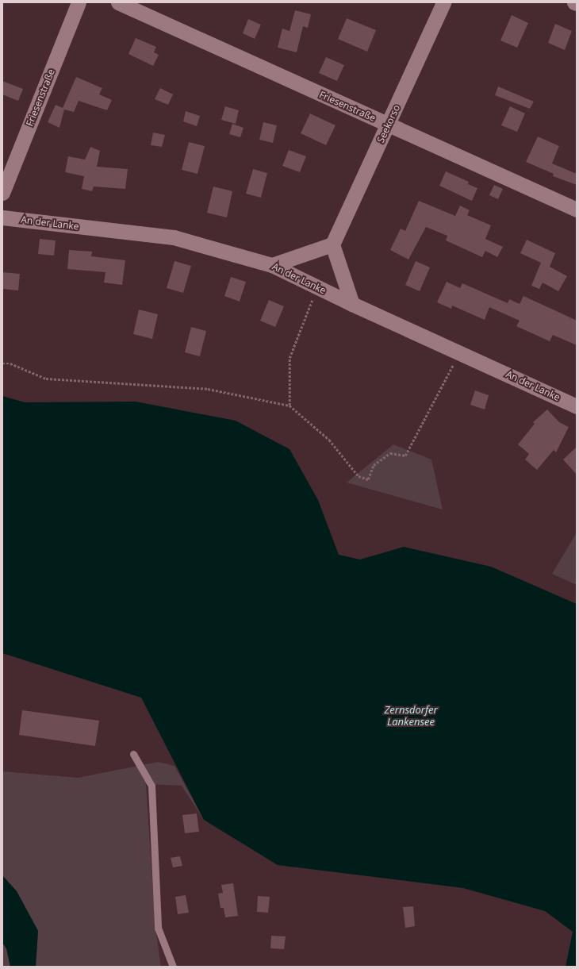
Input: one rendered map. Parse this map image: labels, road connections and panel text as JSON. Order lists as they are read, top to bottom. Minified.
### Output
{"streets":{"street":["Friesenstraße","Seekorso","An der Lanke"]},"crossings":[["Friesenstraße","Seekorso"]],"water":["Zernsdorfer Lankensee"]}
